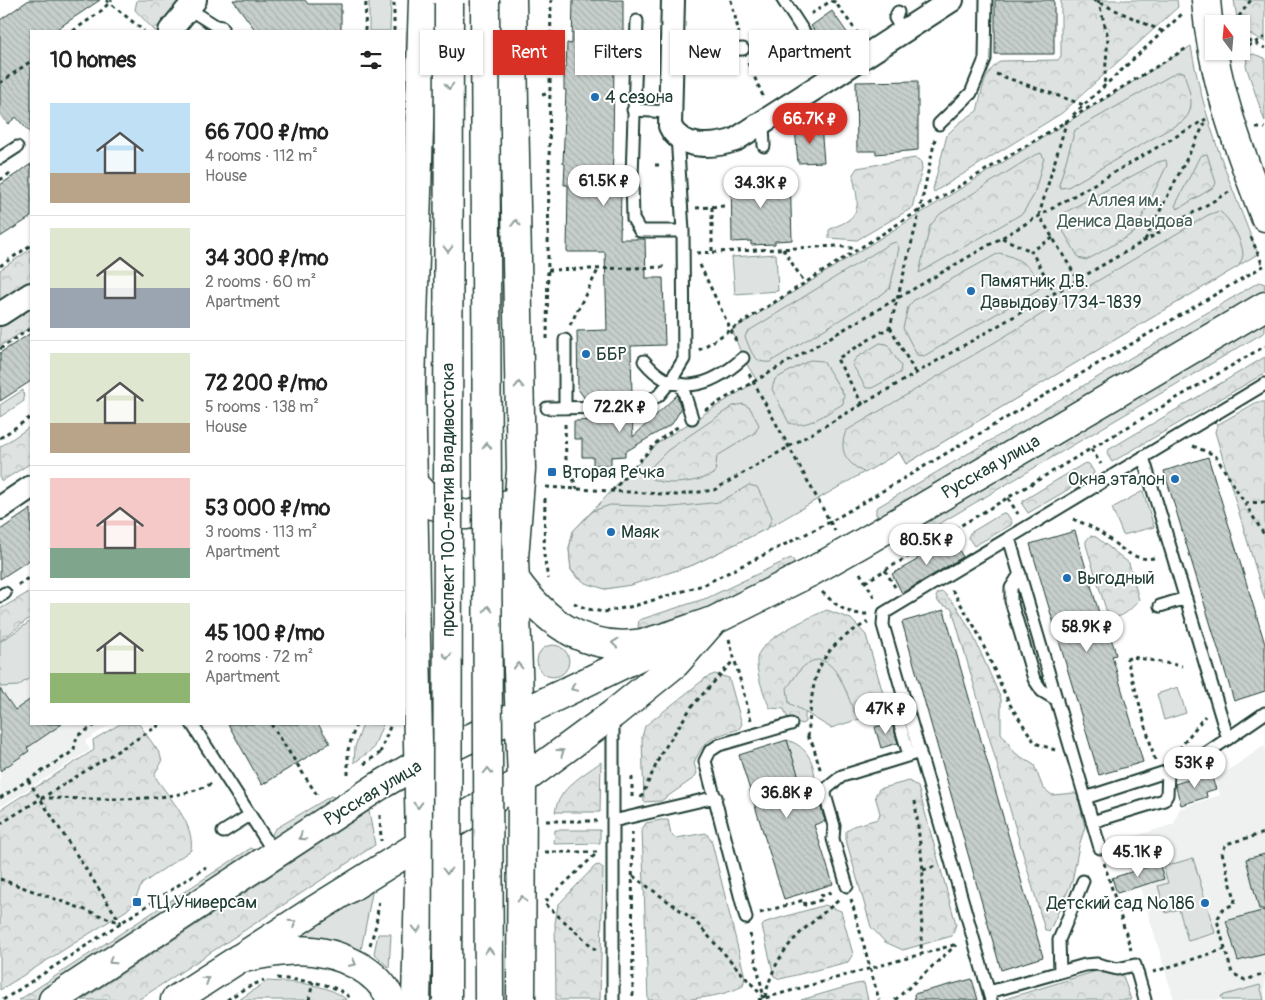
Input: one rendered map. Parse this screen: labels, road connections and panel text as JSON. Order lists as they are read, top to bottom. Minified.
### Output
{"streets":{"main road":["Русская улица","проспект 100-летия Владивостока"]},"parks":["Аллея им. Дениса Давыдова"],"places":{"other":["4 сезона","Памятник Д.В. Давыдову 1734-1839","ББР","Окна эталон","Маяк","Выгодный","Детский сад №186"],"transit":["Вторая Речка","ТЦ Универсам"]},"north":"top","page":{"chip":["Buy","Rent","Filters","New","Apartment"],"heading":"10 homes","list":[{"name":"66 700 ₽/mo","note":"4 rooms · 112 m² · House"},{"name":"34 300 ₽/mo","note":"2 rooms · 60 m² · Apartment"},{"name":"72 200 ₽/mo","note":"5 rooms · 138 m² · House"},{"name":"53 000 ₽/mo","note":"3 rooms · 113 m² · Apartment"},{"name":"45 100 ₽/mo","note":"2 rooms · 72 m² · Apartment"}],"price":["66.7K ₽","61.5K ₽","34.3K ₽","72.2K ₽","80.5K ₽","58.9K ₽","47K ₽","53K ₽","36.8K ₽","45.1K ₽"]}}
